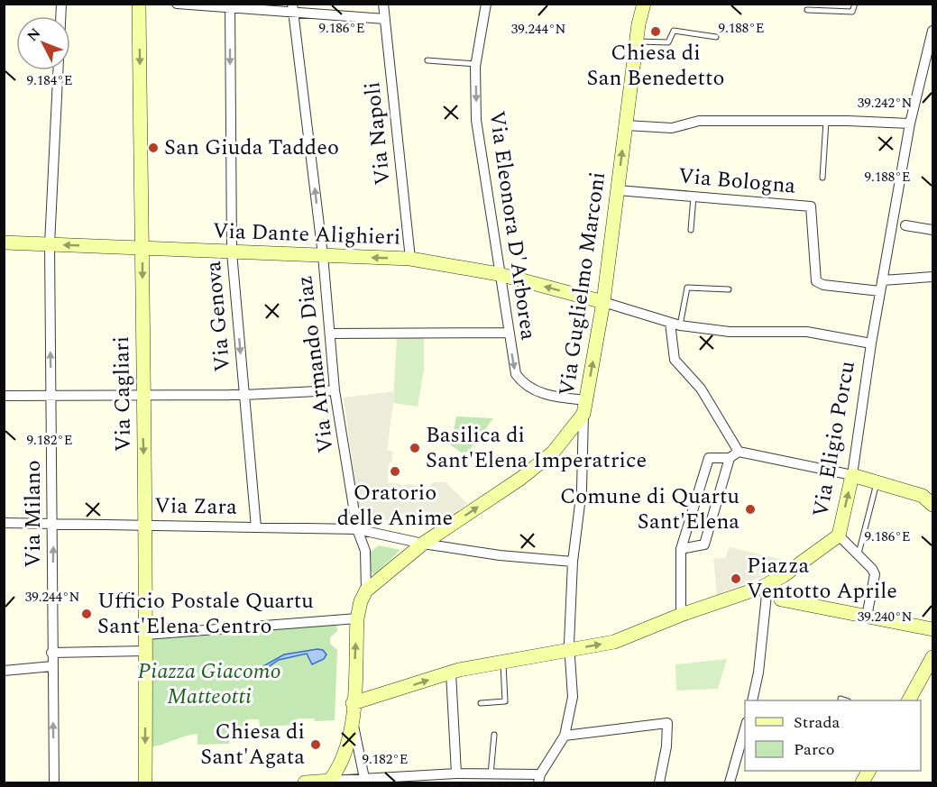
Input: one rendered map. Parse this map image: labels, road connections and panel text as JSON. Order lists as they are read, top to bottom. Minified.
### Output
{"streets":{"street":["Via Napoli","Via Bologna","Via Eleonora D'Arborea","Via Dante Alighieri","Via Guglielmo Marconi","Via Genova","Via Armando Diaz","Via Cagliari","Via Eligio Porcu","Via Zara","Via Milano"]},"crossings":[["Via Napoli","Via Dante Alighieri"],["Via Bologna","Via Guglielmo Marconi"],["Via Bologna","Via Eligio Porcu"],["Via Eleonora D'Arborea","Via Dante Alighieri"],["Via Eleonora D'Arborea","Via Guglielmo Marconi"],["Via Dante Alighieri","Via Guglielmo Marconi"],["Via Dante Alighieri","Via Genova"],["Via Dante Alighieri","Via Armando Diaz"],["Via Dante Alighieri","Via Cagliari"],["Via Dante Alighieri","Via Milano"],["Via Guglielmo Marconi","Via Armando Diaz"],["Via Guglielmo Marconi","Via Zara"],["Via Genova","Via Zara"],["Via Armando Diaz","Via Zara"],["Via Cagliari","Via Zara"],["Via Zara","Via Milano"]],"one_way":["Via Eleonora D'Arborea","Via Guglielmo Marconi","Via Genova","Via Armando Diaz","Via Cagliari","Via Milano"],"parks":["Piazza Giacomo Matteotti"],"places":["Chiesa di San Benedetto","San Giuda Taddeo","Basilica di Sant'Elena Imperatrice","Oratorio delle Anime","Comune di Quartu Sant'Elena","Piazza Ventotto Aprile","Ufficio Postale Quartu Sant'Elena Centro","Chiesa di Sant'Agata"],"legend":["Strada","Parco"],"north":"top left","coordinates":["9.186°E","9.188°E","39.244°N","9.184°E","39.242°N","9.182°E","39.240°N"]}
